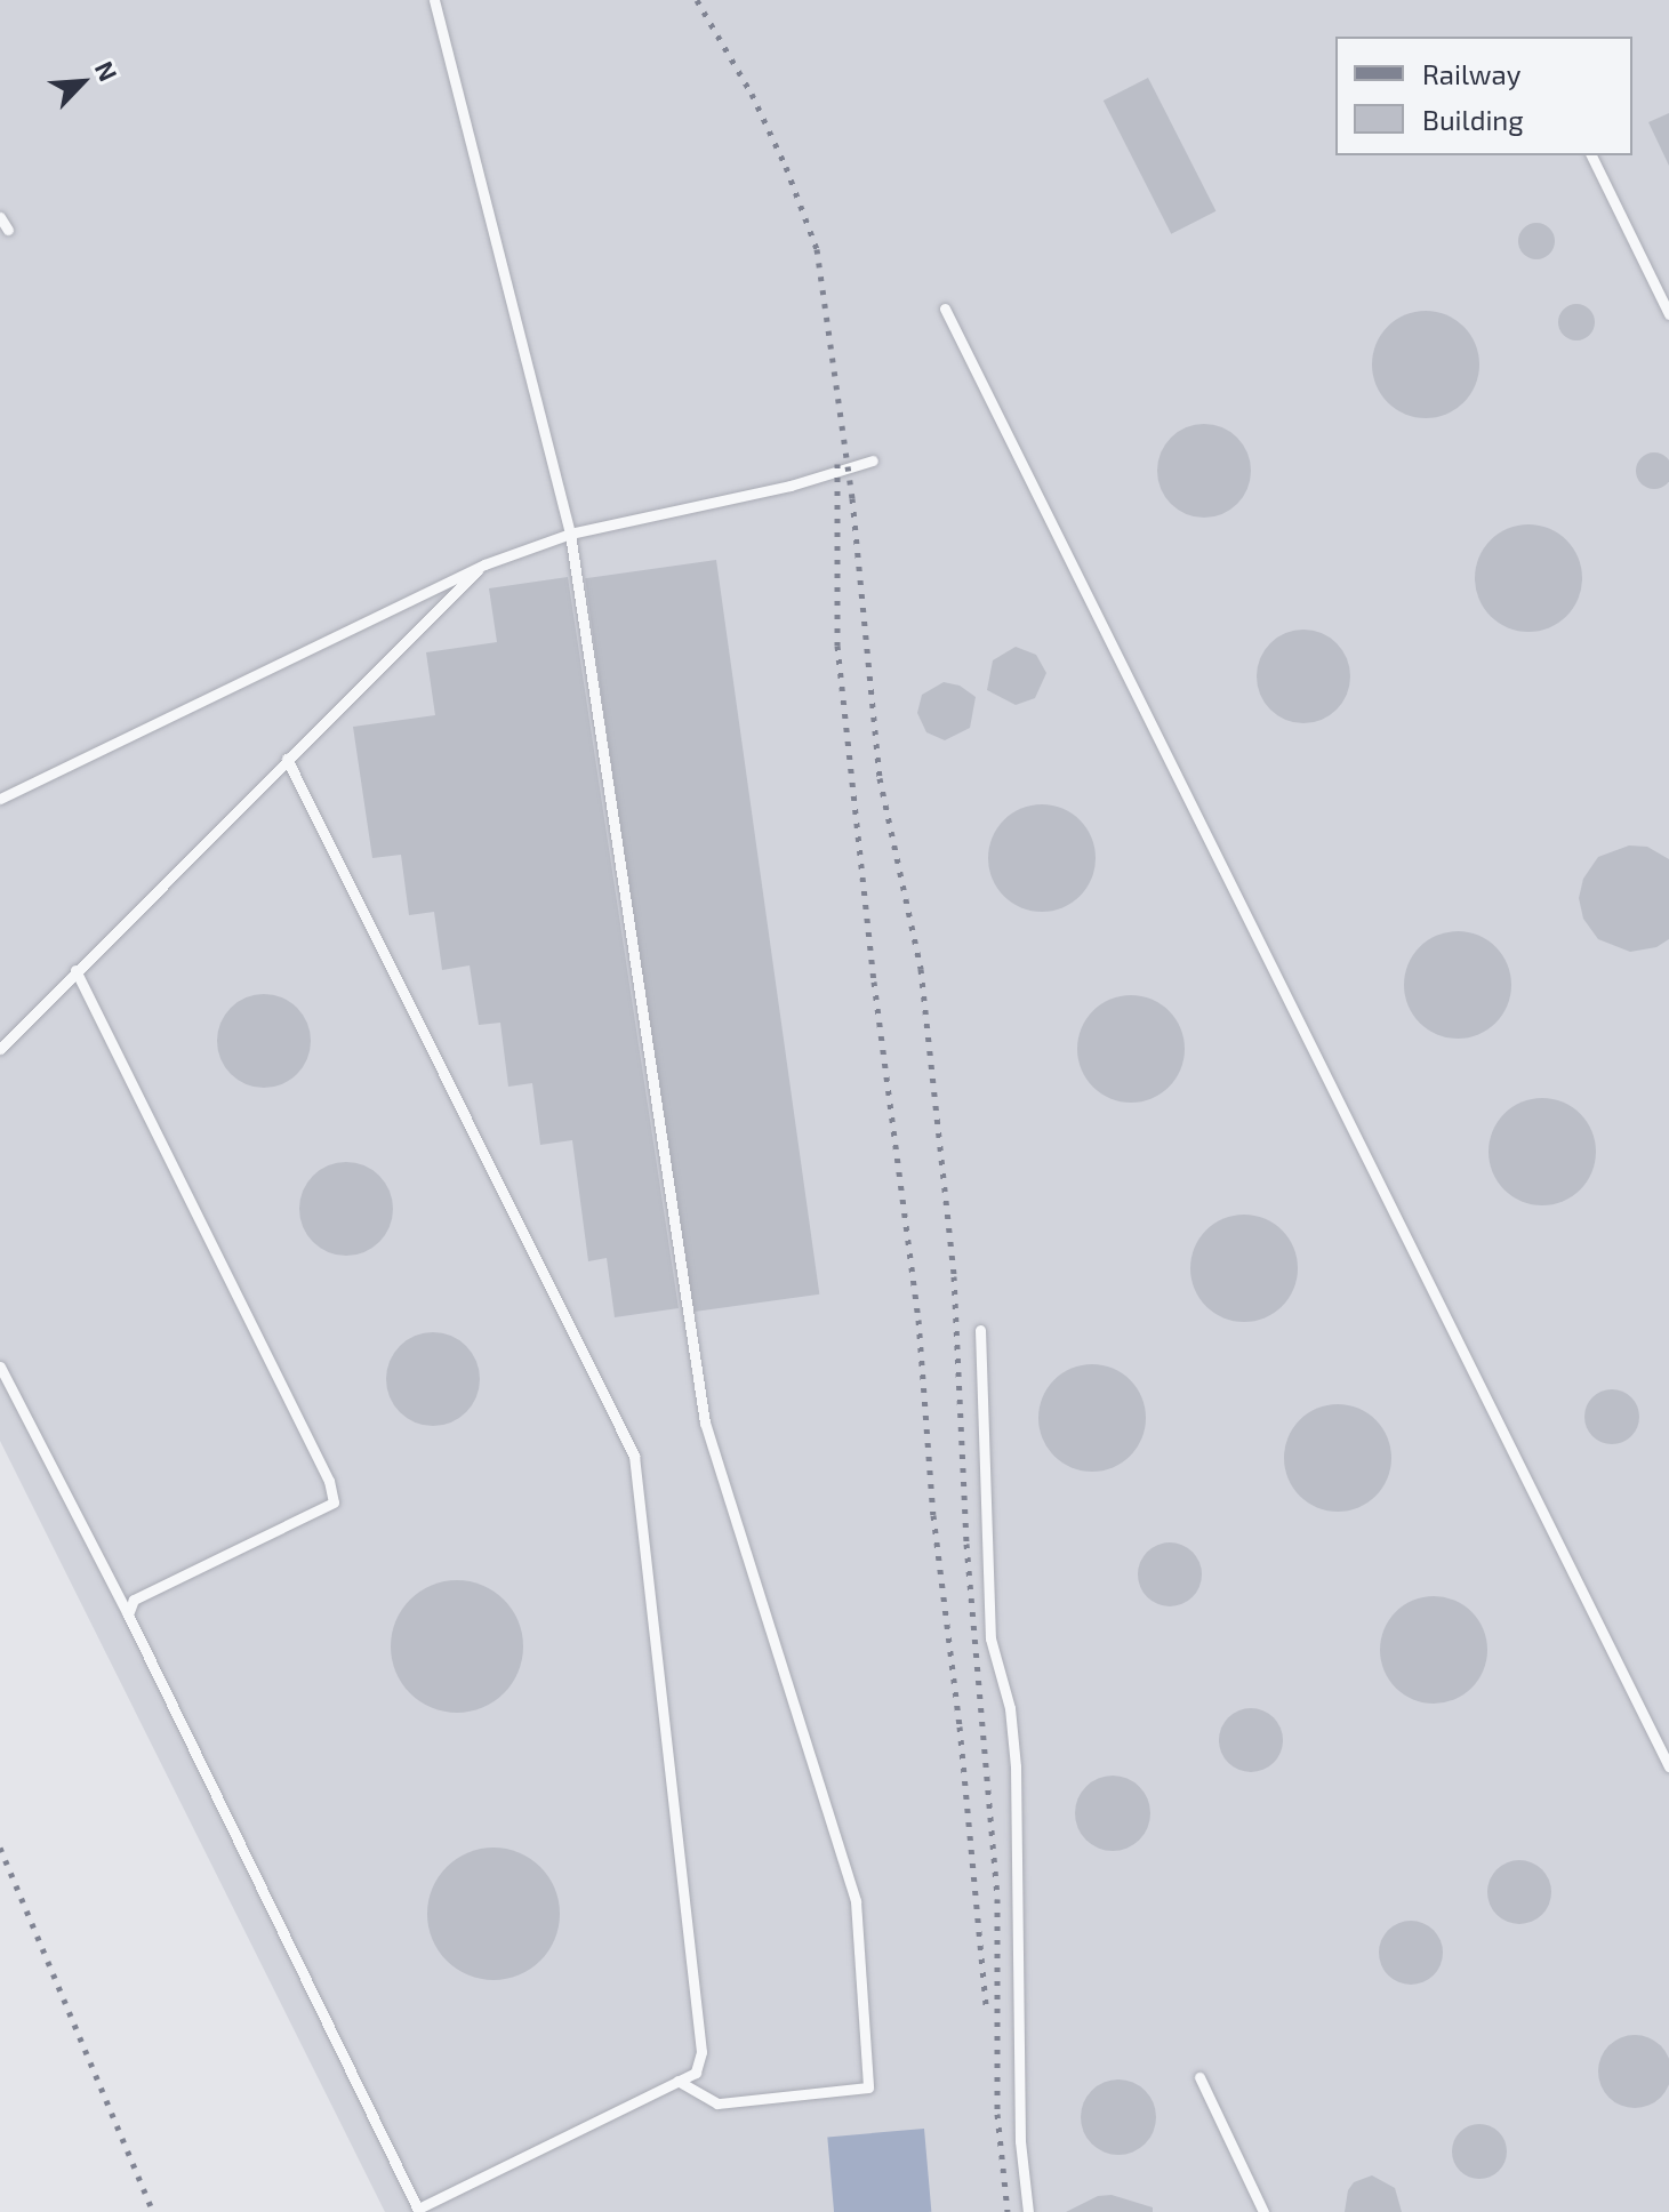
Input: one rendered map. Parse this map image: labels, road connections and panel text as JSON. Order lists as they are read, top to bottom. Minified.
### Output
{"legend":["Railway","Building"],"north":"top right"}
